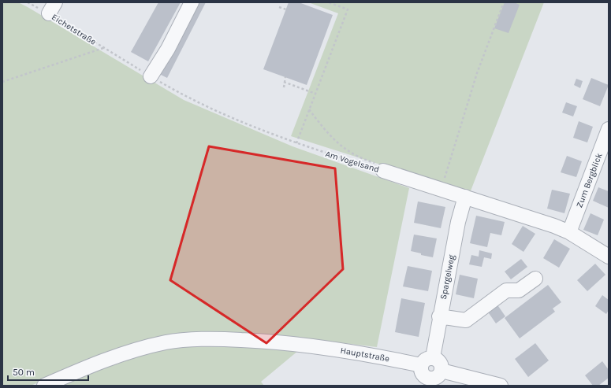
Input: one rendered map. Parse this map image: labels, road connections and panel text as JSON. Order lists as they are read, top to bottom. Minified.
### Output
{"streets":{"street":["Am Vogelsand","Zum Bergblick","Spargelweg","Hauptstraße"],"path":["Eichetstraße"]},"crossings":[["Eichetstraße","Am Vogelsand"],["Am Vogelsand","Zum Bergblick"],["Am Vogelsand","Spargelweg"],["Spargelweg","Hauptstraße"]],"scale_bar":"50 m"}
